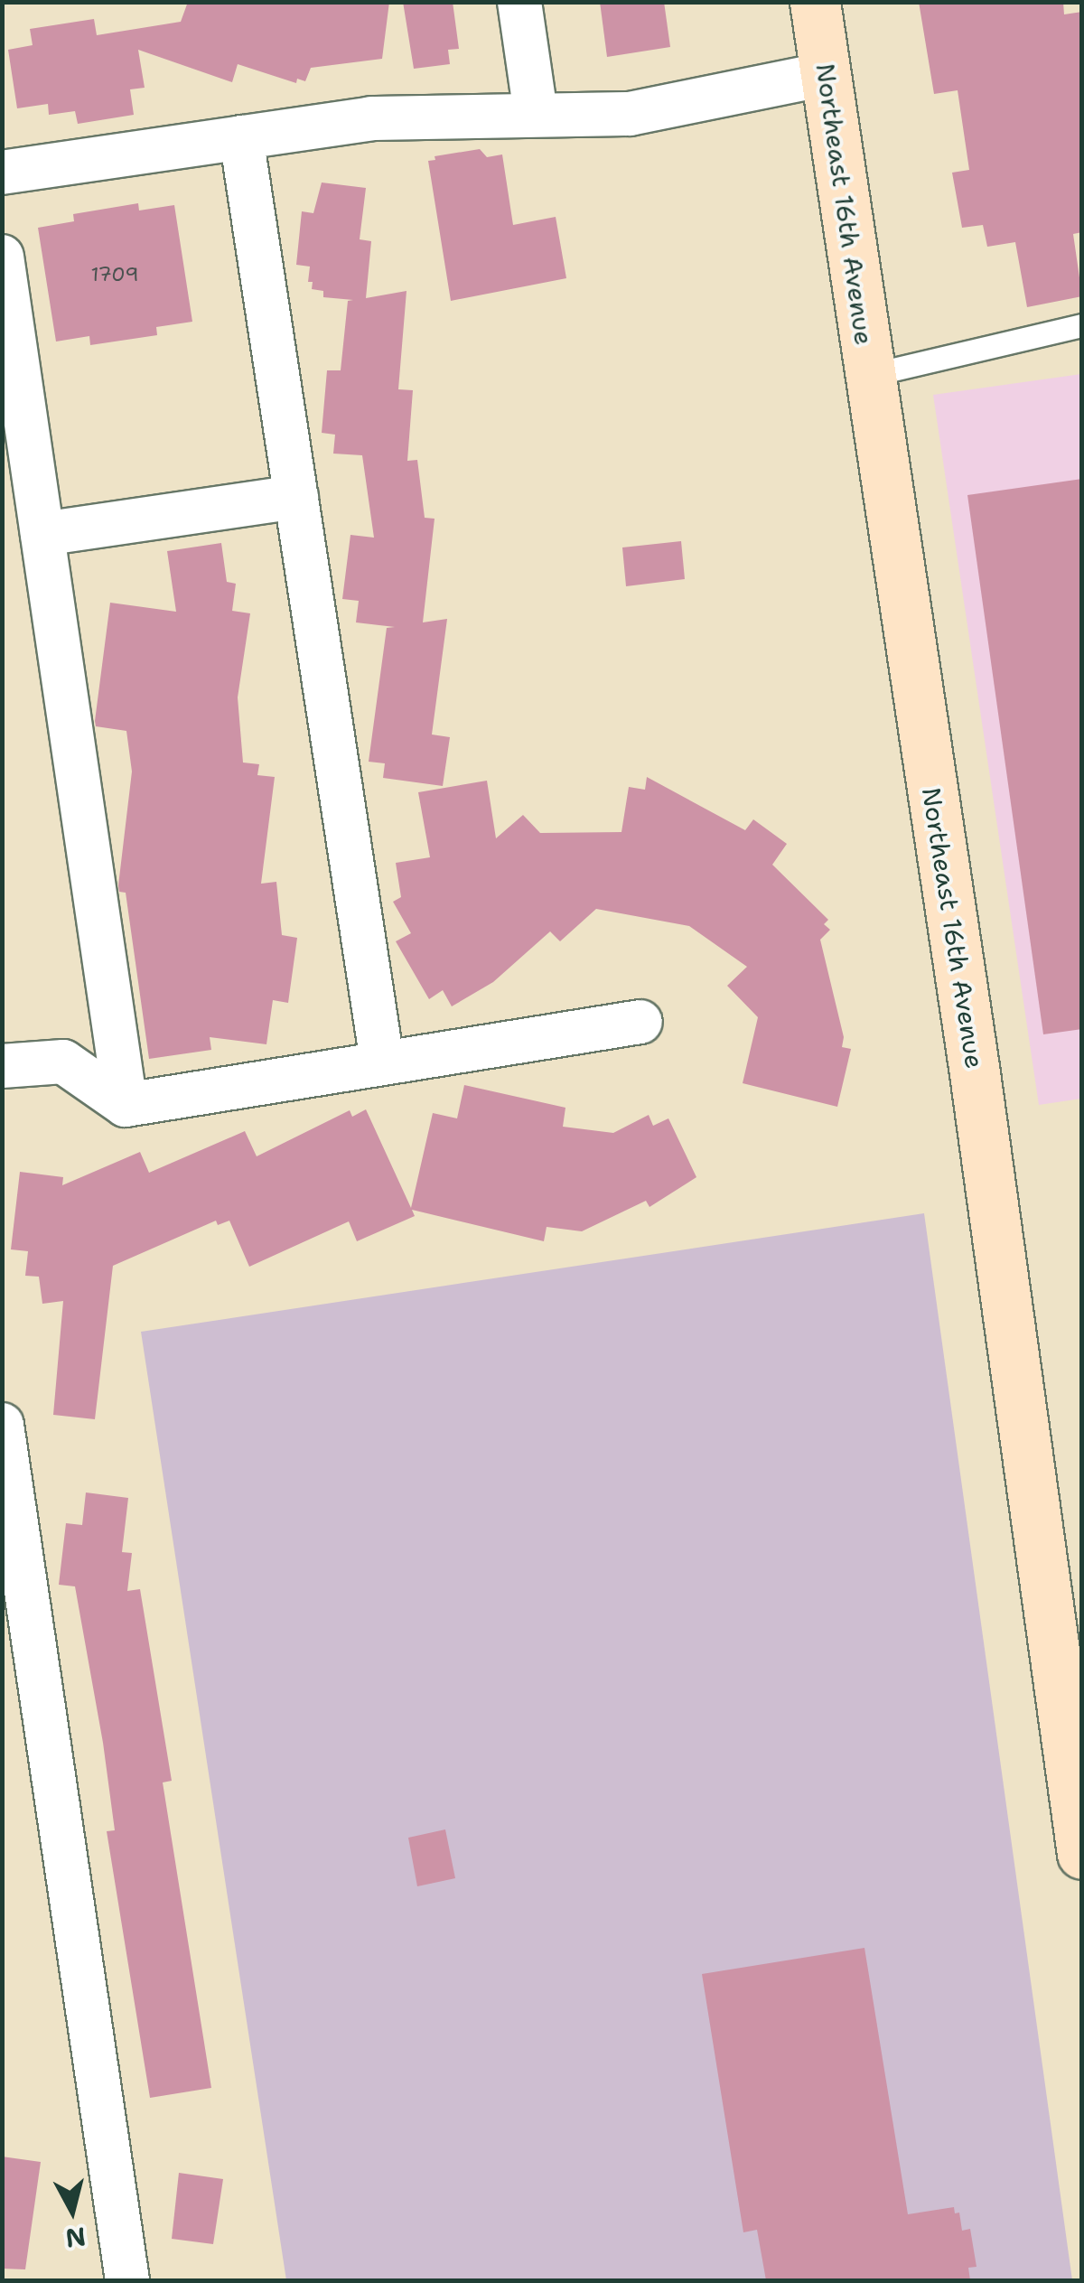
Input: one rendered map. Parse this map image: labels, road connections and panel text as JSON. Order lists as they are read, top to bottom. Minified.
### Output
{"streets":{"street":["Northeast 16th Avenue"]},"house_numbers":["1709"],"north":"bottom"}
